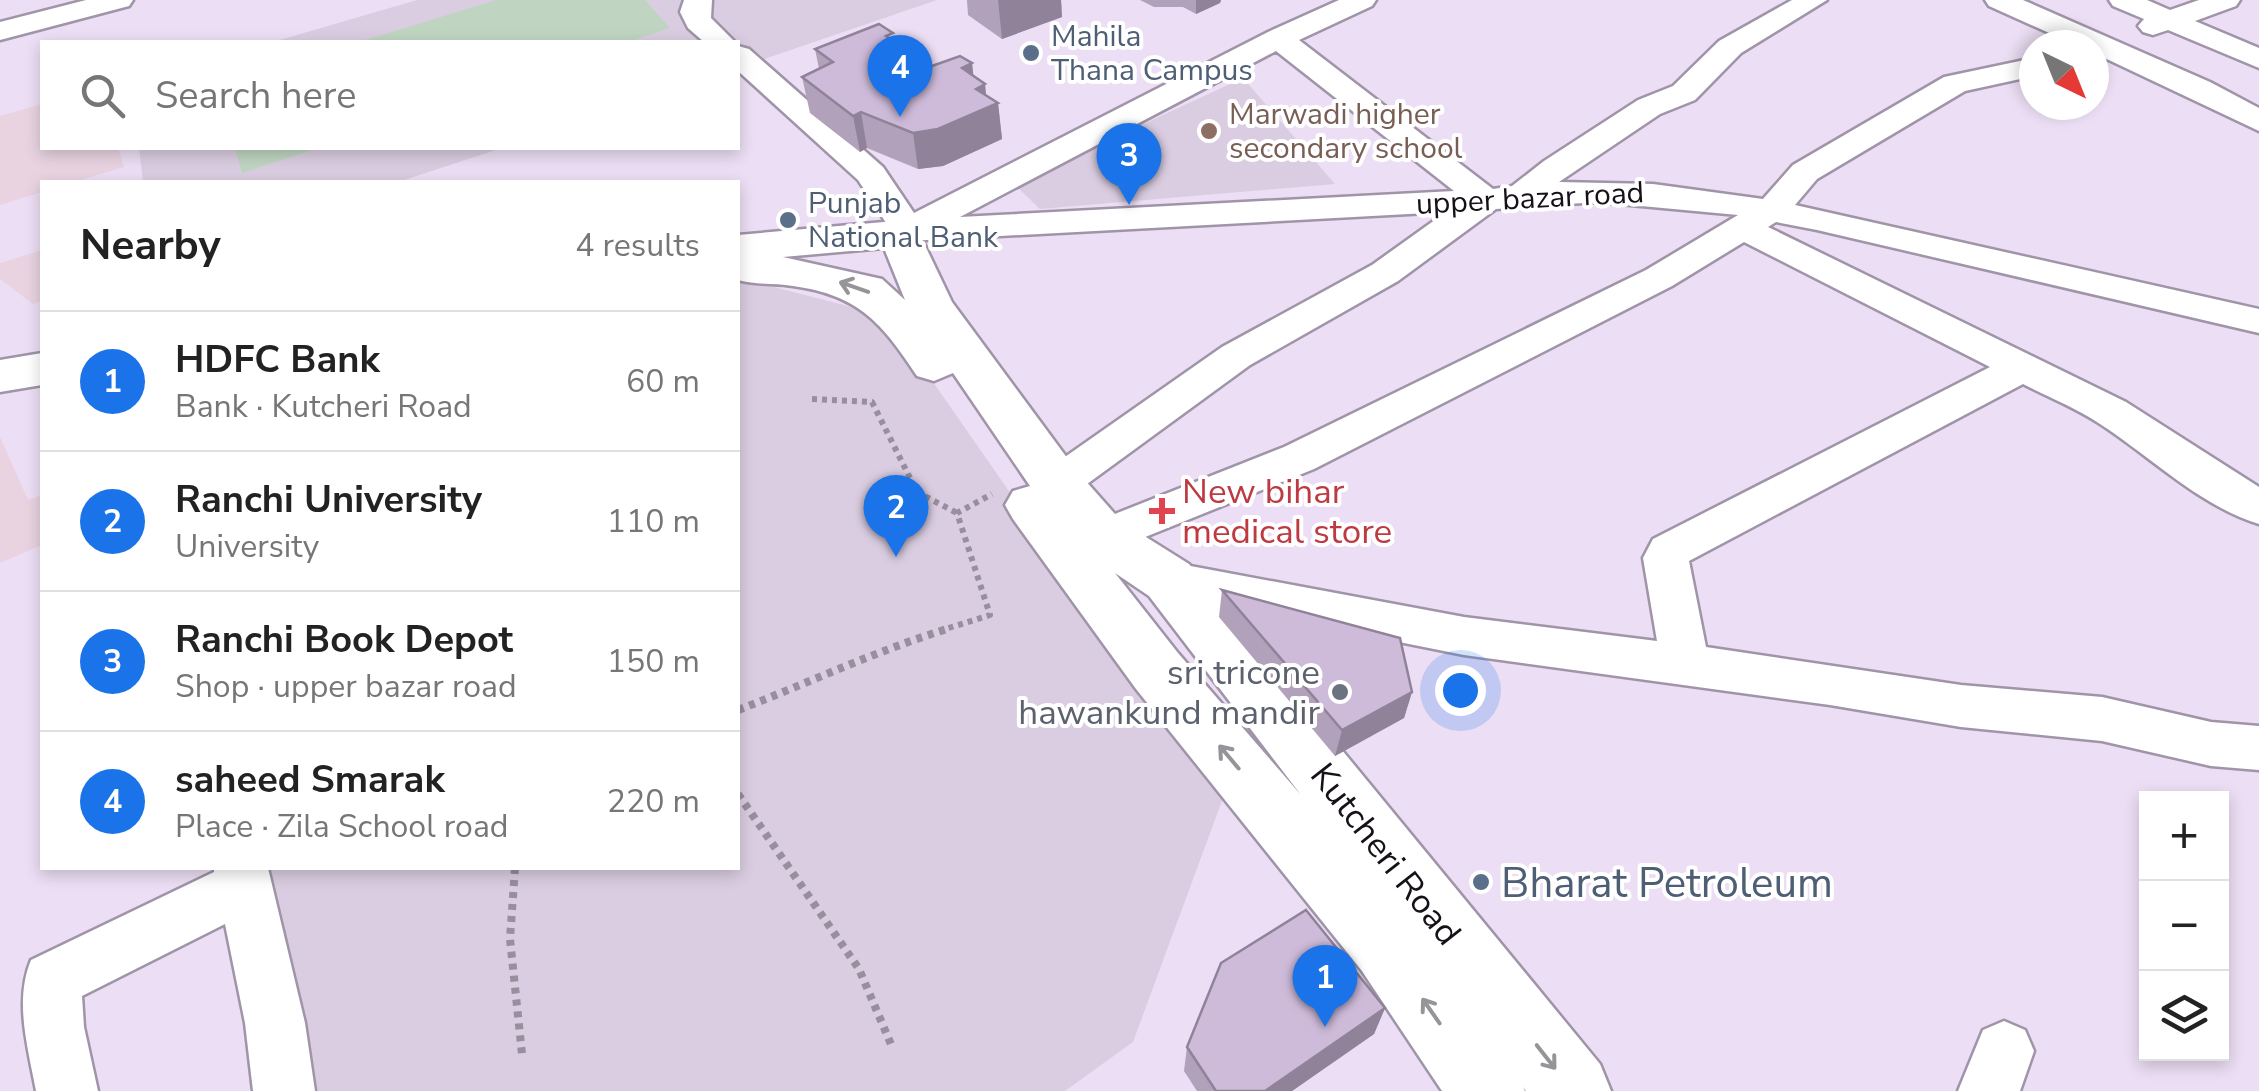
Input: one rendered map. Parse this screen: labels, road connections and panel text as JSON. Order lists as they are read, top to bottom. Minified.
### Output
{"streets":{"main road":["Kutcheri Road"],"street":["upper bazar road"]},"crossings":[["upper bazar road","Kutcheri Road"]],"places":{"other":["Mahila Thana Campus","Marwadi higher secondary school","Punjab National Bank","sri tricone hawankund mandir","Bharat Petroleum"],"health":["New bihar medical store"]},"north":"bottom right","page":{"pins":["4","3","2","1"],"search":"Search here","heading":["Nearby","4 results"],"list":[{"mark":"1","name":"HDFC Bank","note":"Bank · Kutcheri Road","value":"60 m"},{"mark":"2","name":"Ranchi University","note":"University","value":"110 m"},{"mark":"3","name":"Ranchi Book Depot","note":"Shop · upper bazar road","value":"150 m"},{"mark":"4","name":"saheed Smarak","note":"Place · Zila School road","value":"220 m"}],"map_buttons":["+","−"]}}
